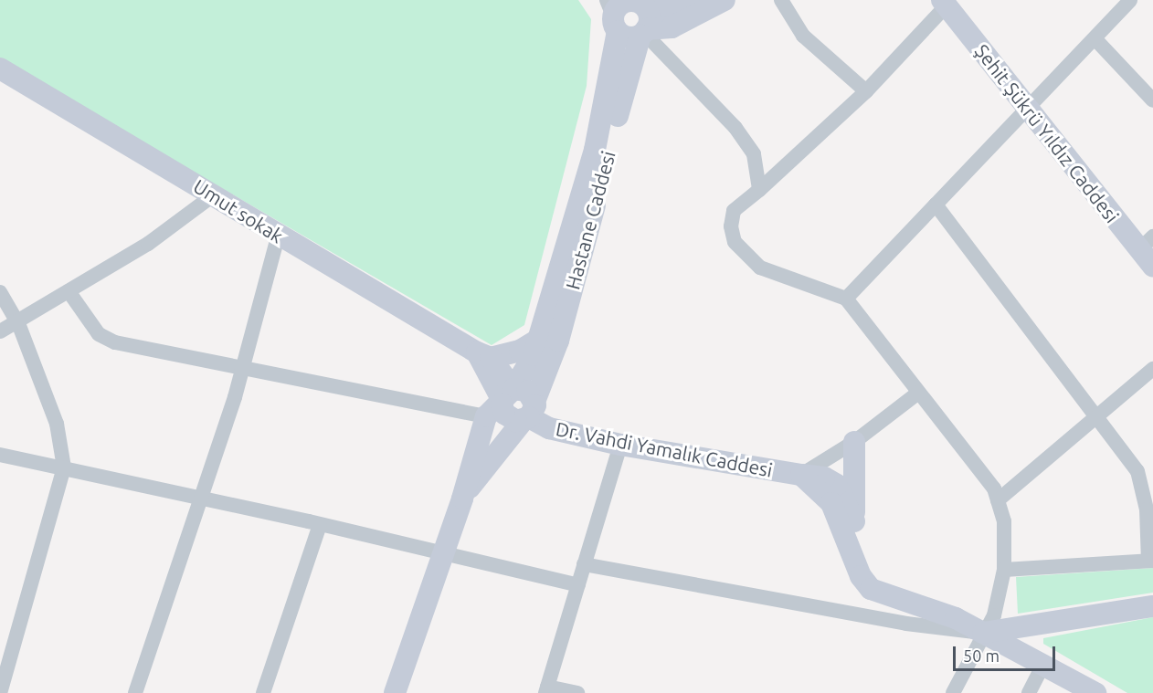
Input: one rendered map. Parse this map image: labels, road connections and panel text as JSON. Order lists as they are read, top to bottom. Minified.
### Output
{"streets":{"street":["Şehit Şükrü Yıldız Caddesi","Umut sokak","Hastane Caddesi","Dr. Vahdi Yamalık Caddesi"]},"crossings":[["Hastane Caddesi","Dr. Vahdi Yamalık Caddesi"]],"scale_bar":"50 m"}
